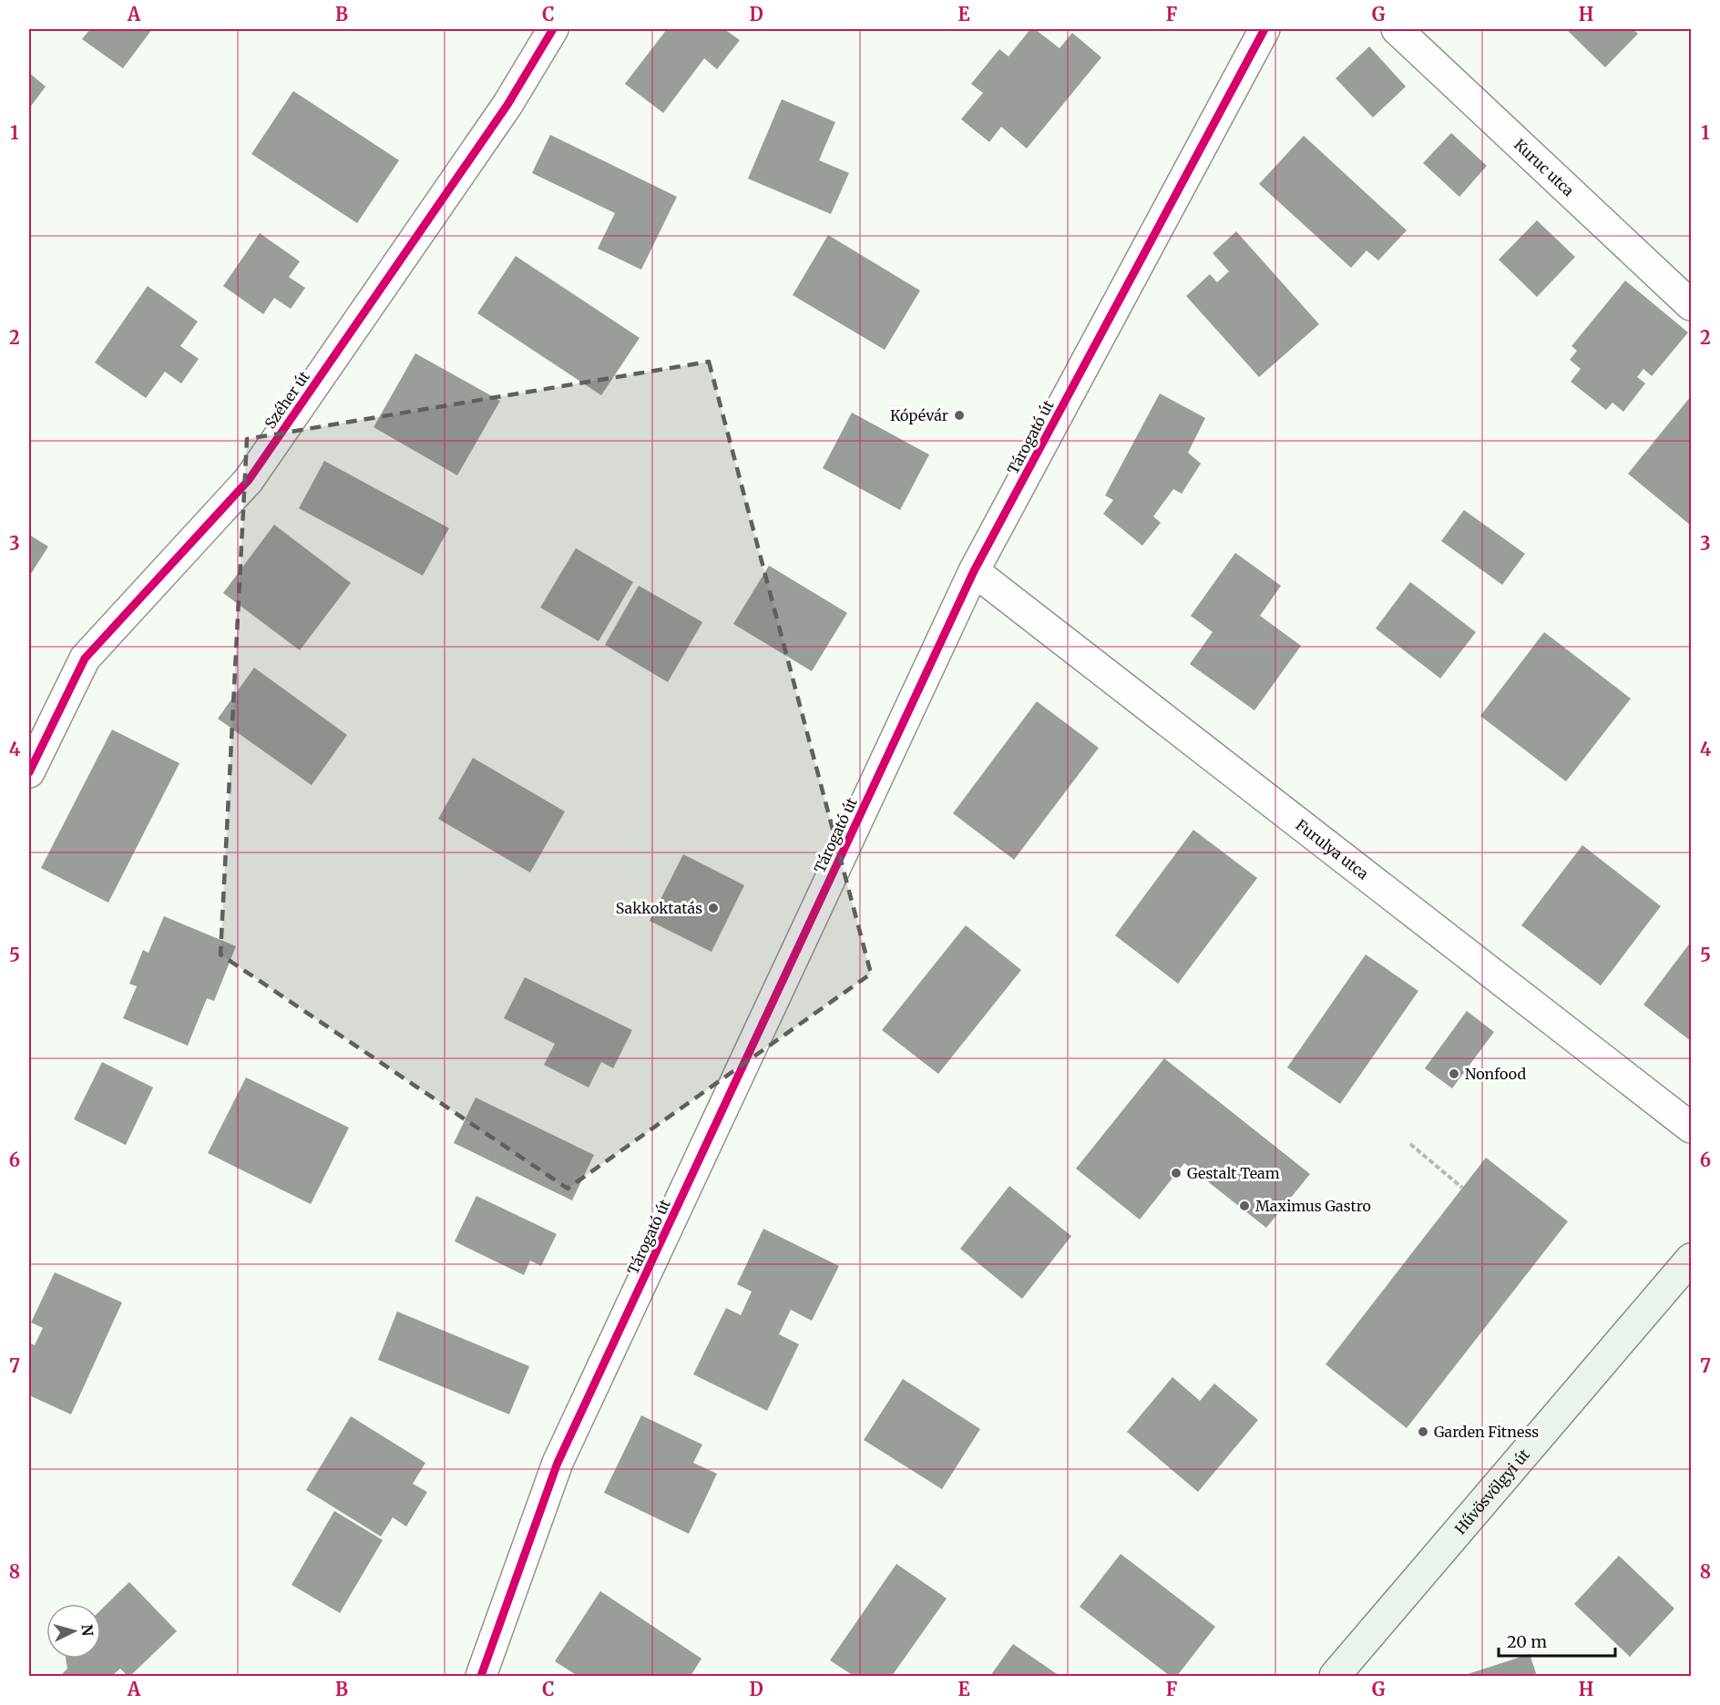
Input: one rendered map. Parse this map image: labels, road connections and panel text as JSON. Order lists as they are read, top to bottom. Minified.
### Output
{"streets":{"main road":["Hűvösvölgyi út"],"street":["Kuruc utca","Széher út","Tárogató út","Furulya utca"]},"crossings":[["Tárogató út","Furulya utca"]],"places":["Kópévár","Sakkoktatás","Nonfood","Gestalt Team","Maximus Gastro","Garden Fitness"],"scale_bar":"20 m","north":"right","grid":{"columns":["A","B","C","D","E","F","G","H"],"rows":["1","2","3","4","5","6","7","8"]}}
